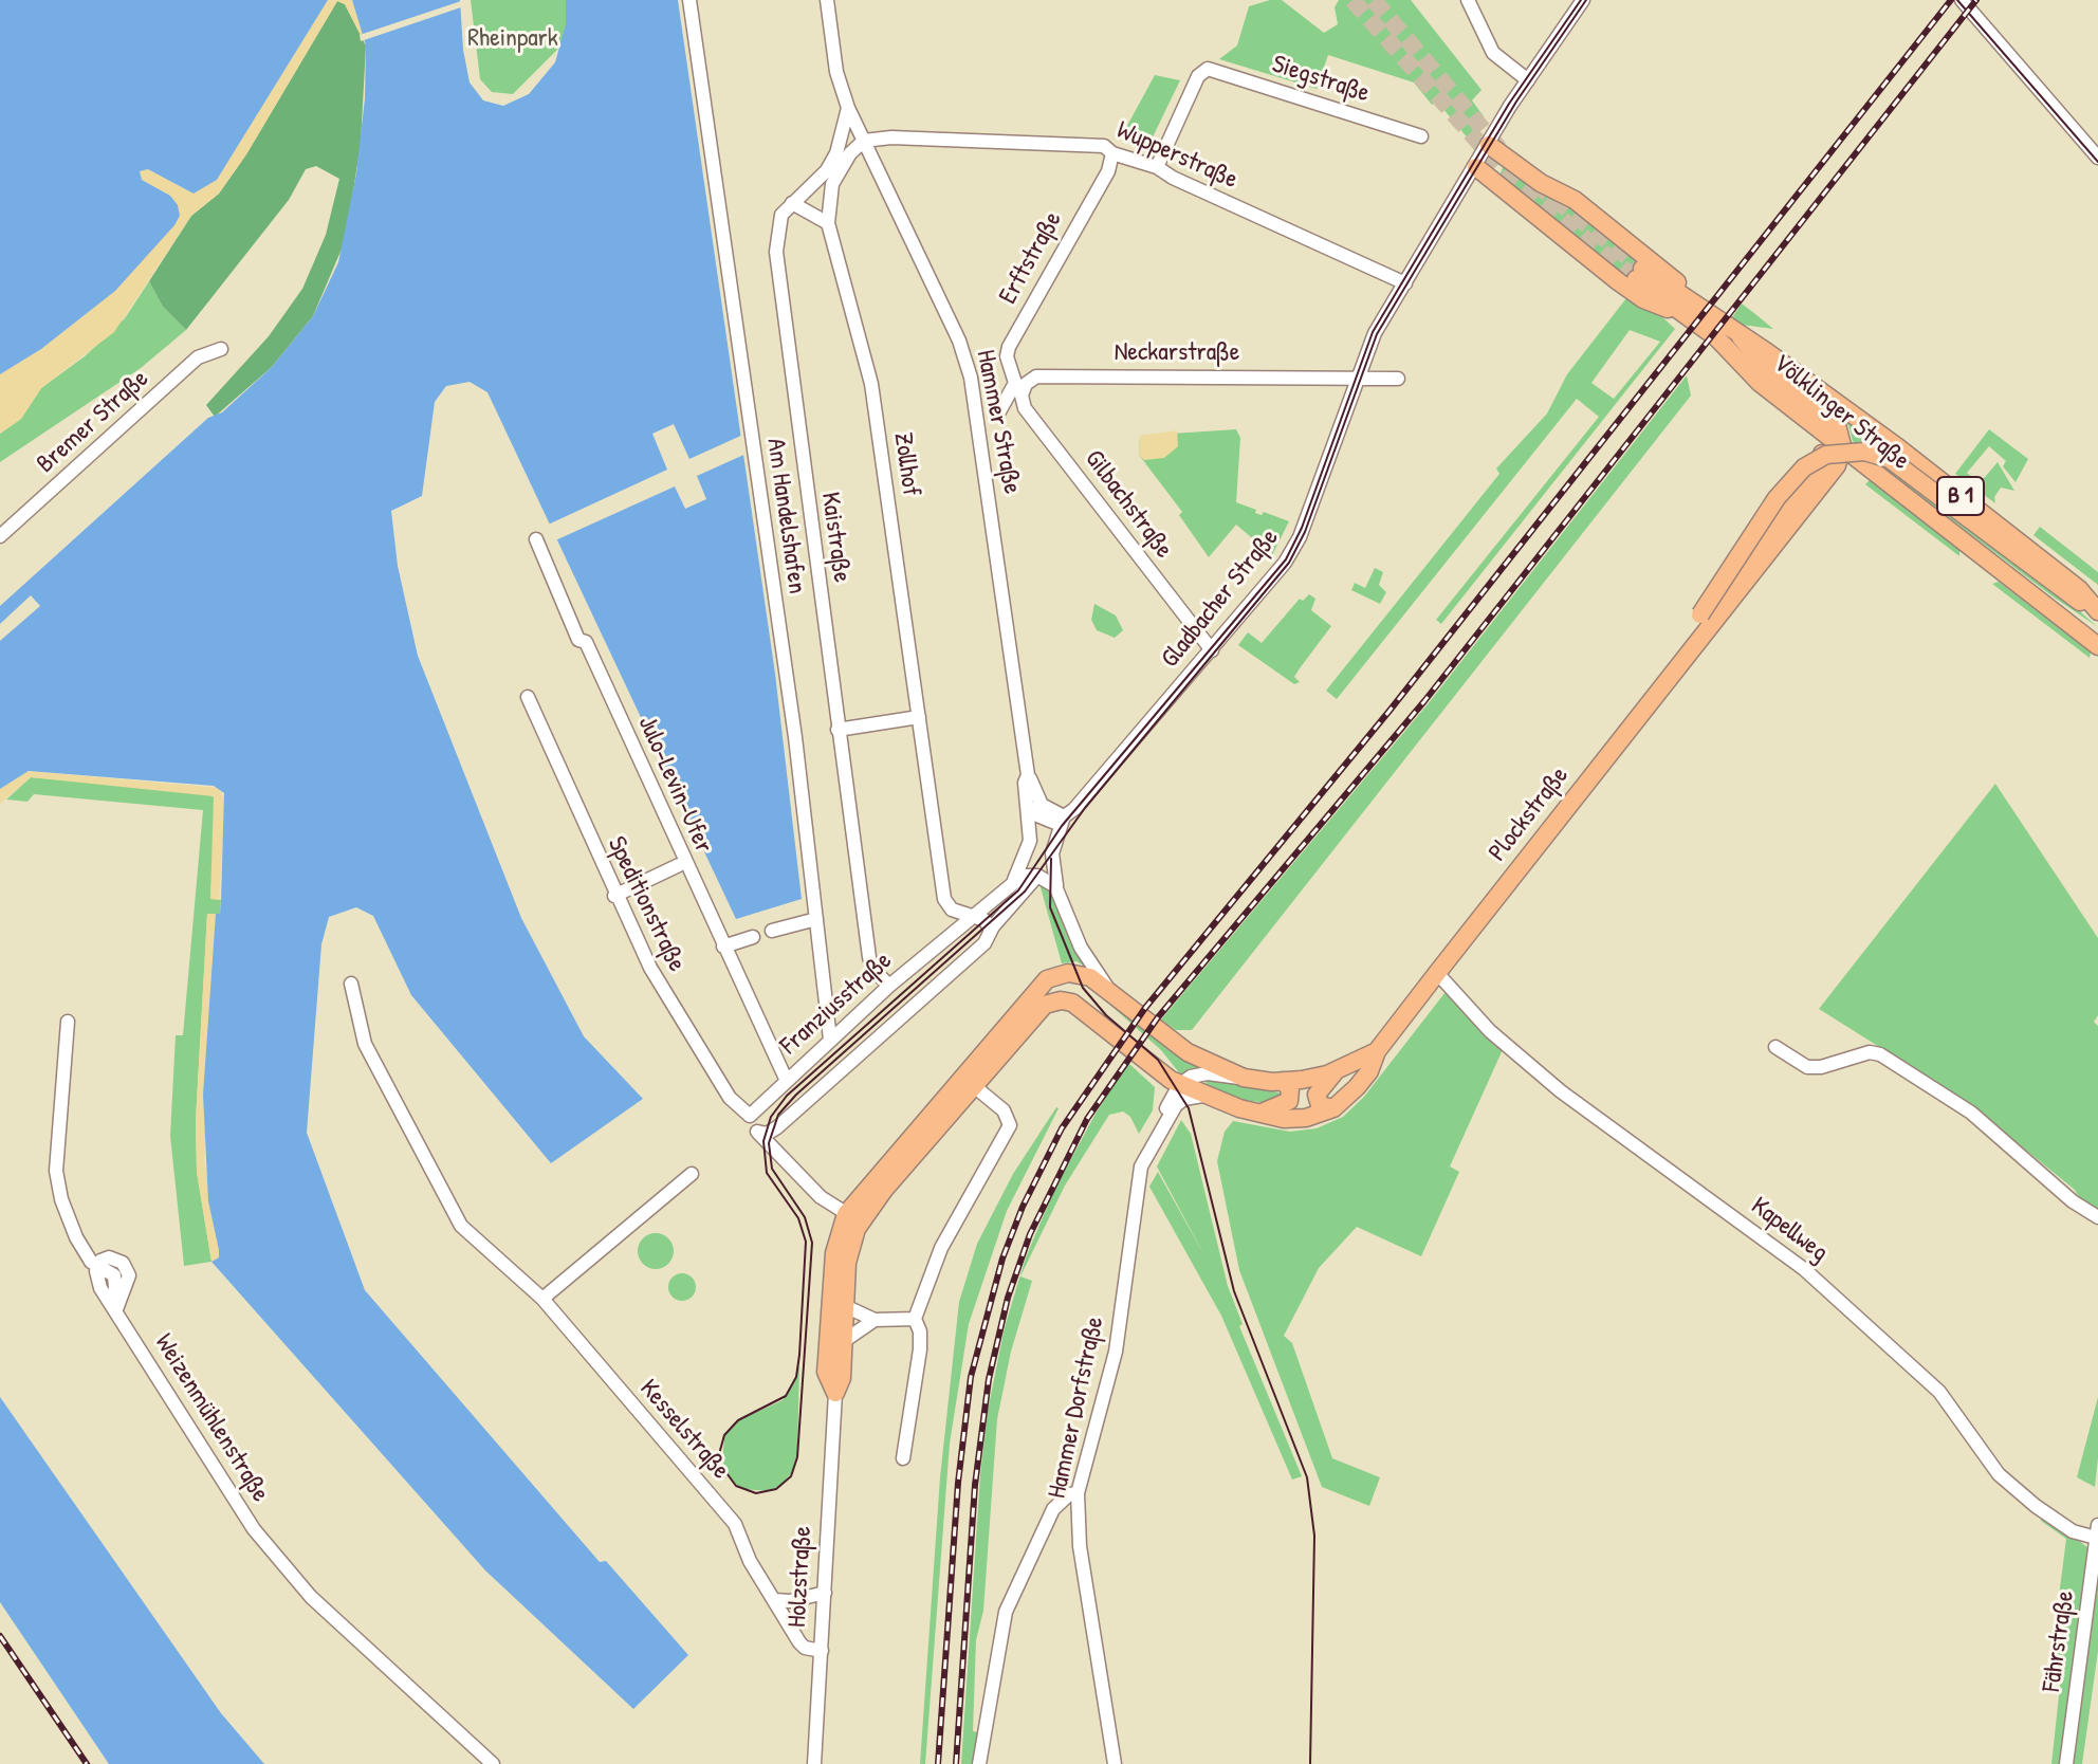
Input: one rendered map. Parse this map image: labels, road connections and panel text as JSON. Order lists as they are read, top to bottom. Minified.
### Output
{"streets":{"main road":["Völklinger Straße","B 1","Plockstraße","Holzstraße"],"street":["Siegstraße","Wupperstraße","Erftstraße","Neckarstraße","Bremer Straße","Hammer Straße","Zollhof","Gilbachstraße","Am Handelshafen","Kaistraße","Gladbacher Straße","Julo-Levin-Ufer","Speditionstraße","Franziusstraße","Kapellweg","Hammer Dorfstraße","Weizenmühlenstraße","Kesselstraße","Fährstraße"]},"crossings":[["Siegstraße","Wupperstraße"],["Wupperstraße","Erftstraße"],["Wupperstraße","Hammer Straße"],["Wupperstraße","Zollhof"],["Wupperstraße","Gladbacher Straße"],["Neckarstraße","Gilbachstraße"],["Neckarstraße","Gladbacher Straße"],["Völklinger Straße","B 1"],["Völklinger Straße","Plockstraße"],["Hammer Straße","Zollhof"],["Hammer Straße","Kaistraße"],["Hammer Straße","Gladbacher Straße"],["Hammer Straße","Franziusstraße"],["Zollhof","Franziusstraße"],["B 1","Plockstraße"],["Gilbachstraße","Gladbacher Straße"],["Am Handelshafen","Franziusstraße"],["Kaistraße","Franziusstraße"],["Julo-Levin-Ufer","Franziusstraße"],["Plockstraße","Kapellweg"],["Plockstraße","Holzstraße"],["Speditionstraße","Franziusstraße"],["Kapellweg","Fährstraße"],["Kesselstraße","Holzstraße"]],"parks":["Rheinpark"]}
